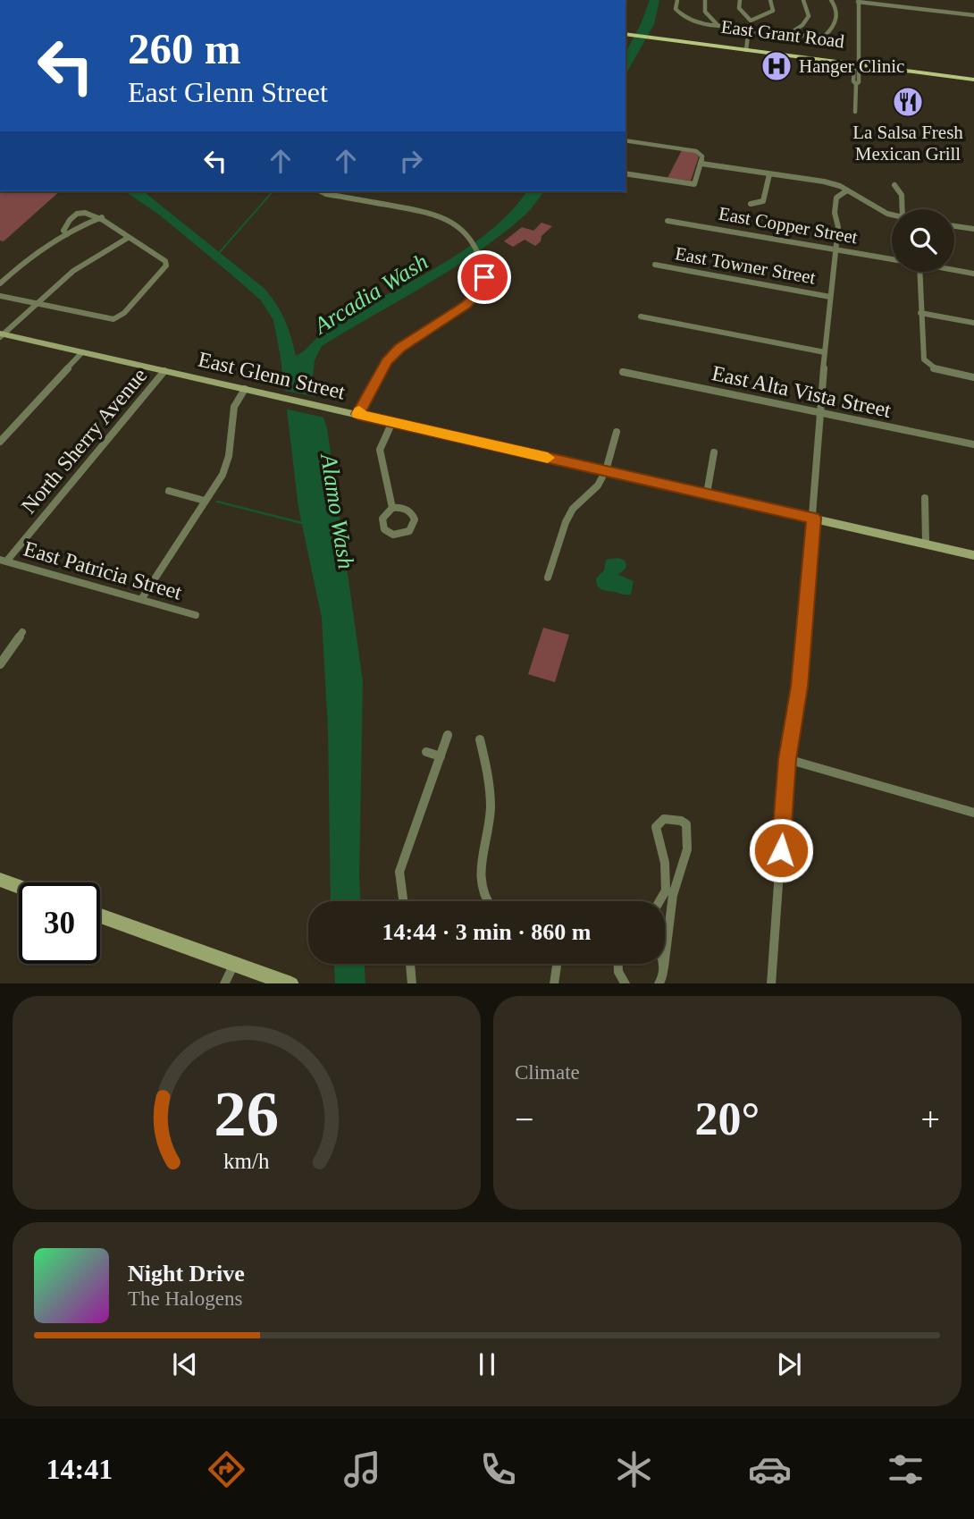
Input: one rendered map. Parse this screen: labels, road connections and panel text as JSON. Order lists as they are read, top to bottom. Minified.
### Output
{"streets":{"main road":["East Grant Road"],"street":["East Copper Street","East Towner Street","East Glenn Street","East Alta Vista Street","North Sherry Avenue","East Patricia Street"]},"crossings":[["East Glenn Street","North Sherry Avenue"],["North Sherry Avenue","East Patricia Street"]],"water":["Arcadia Wash","Alamo Wash"],"places":{"hospital":["Hanger Clinic"],"restaurant":["La Salsa Fresh Mexican Grill"]},"page":{"turn":["260 m","East Glenn Street"],"limit":"30","trip":"14:44 · 3 min · 860 m","tile":"Climate","heat":["−","20°","+"],"song":["Night Drive","The Halogens"],"tabs":"14:41","gauge":["26","km/h"]}}
